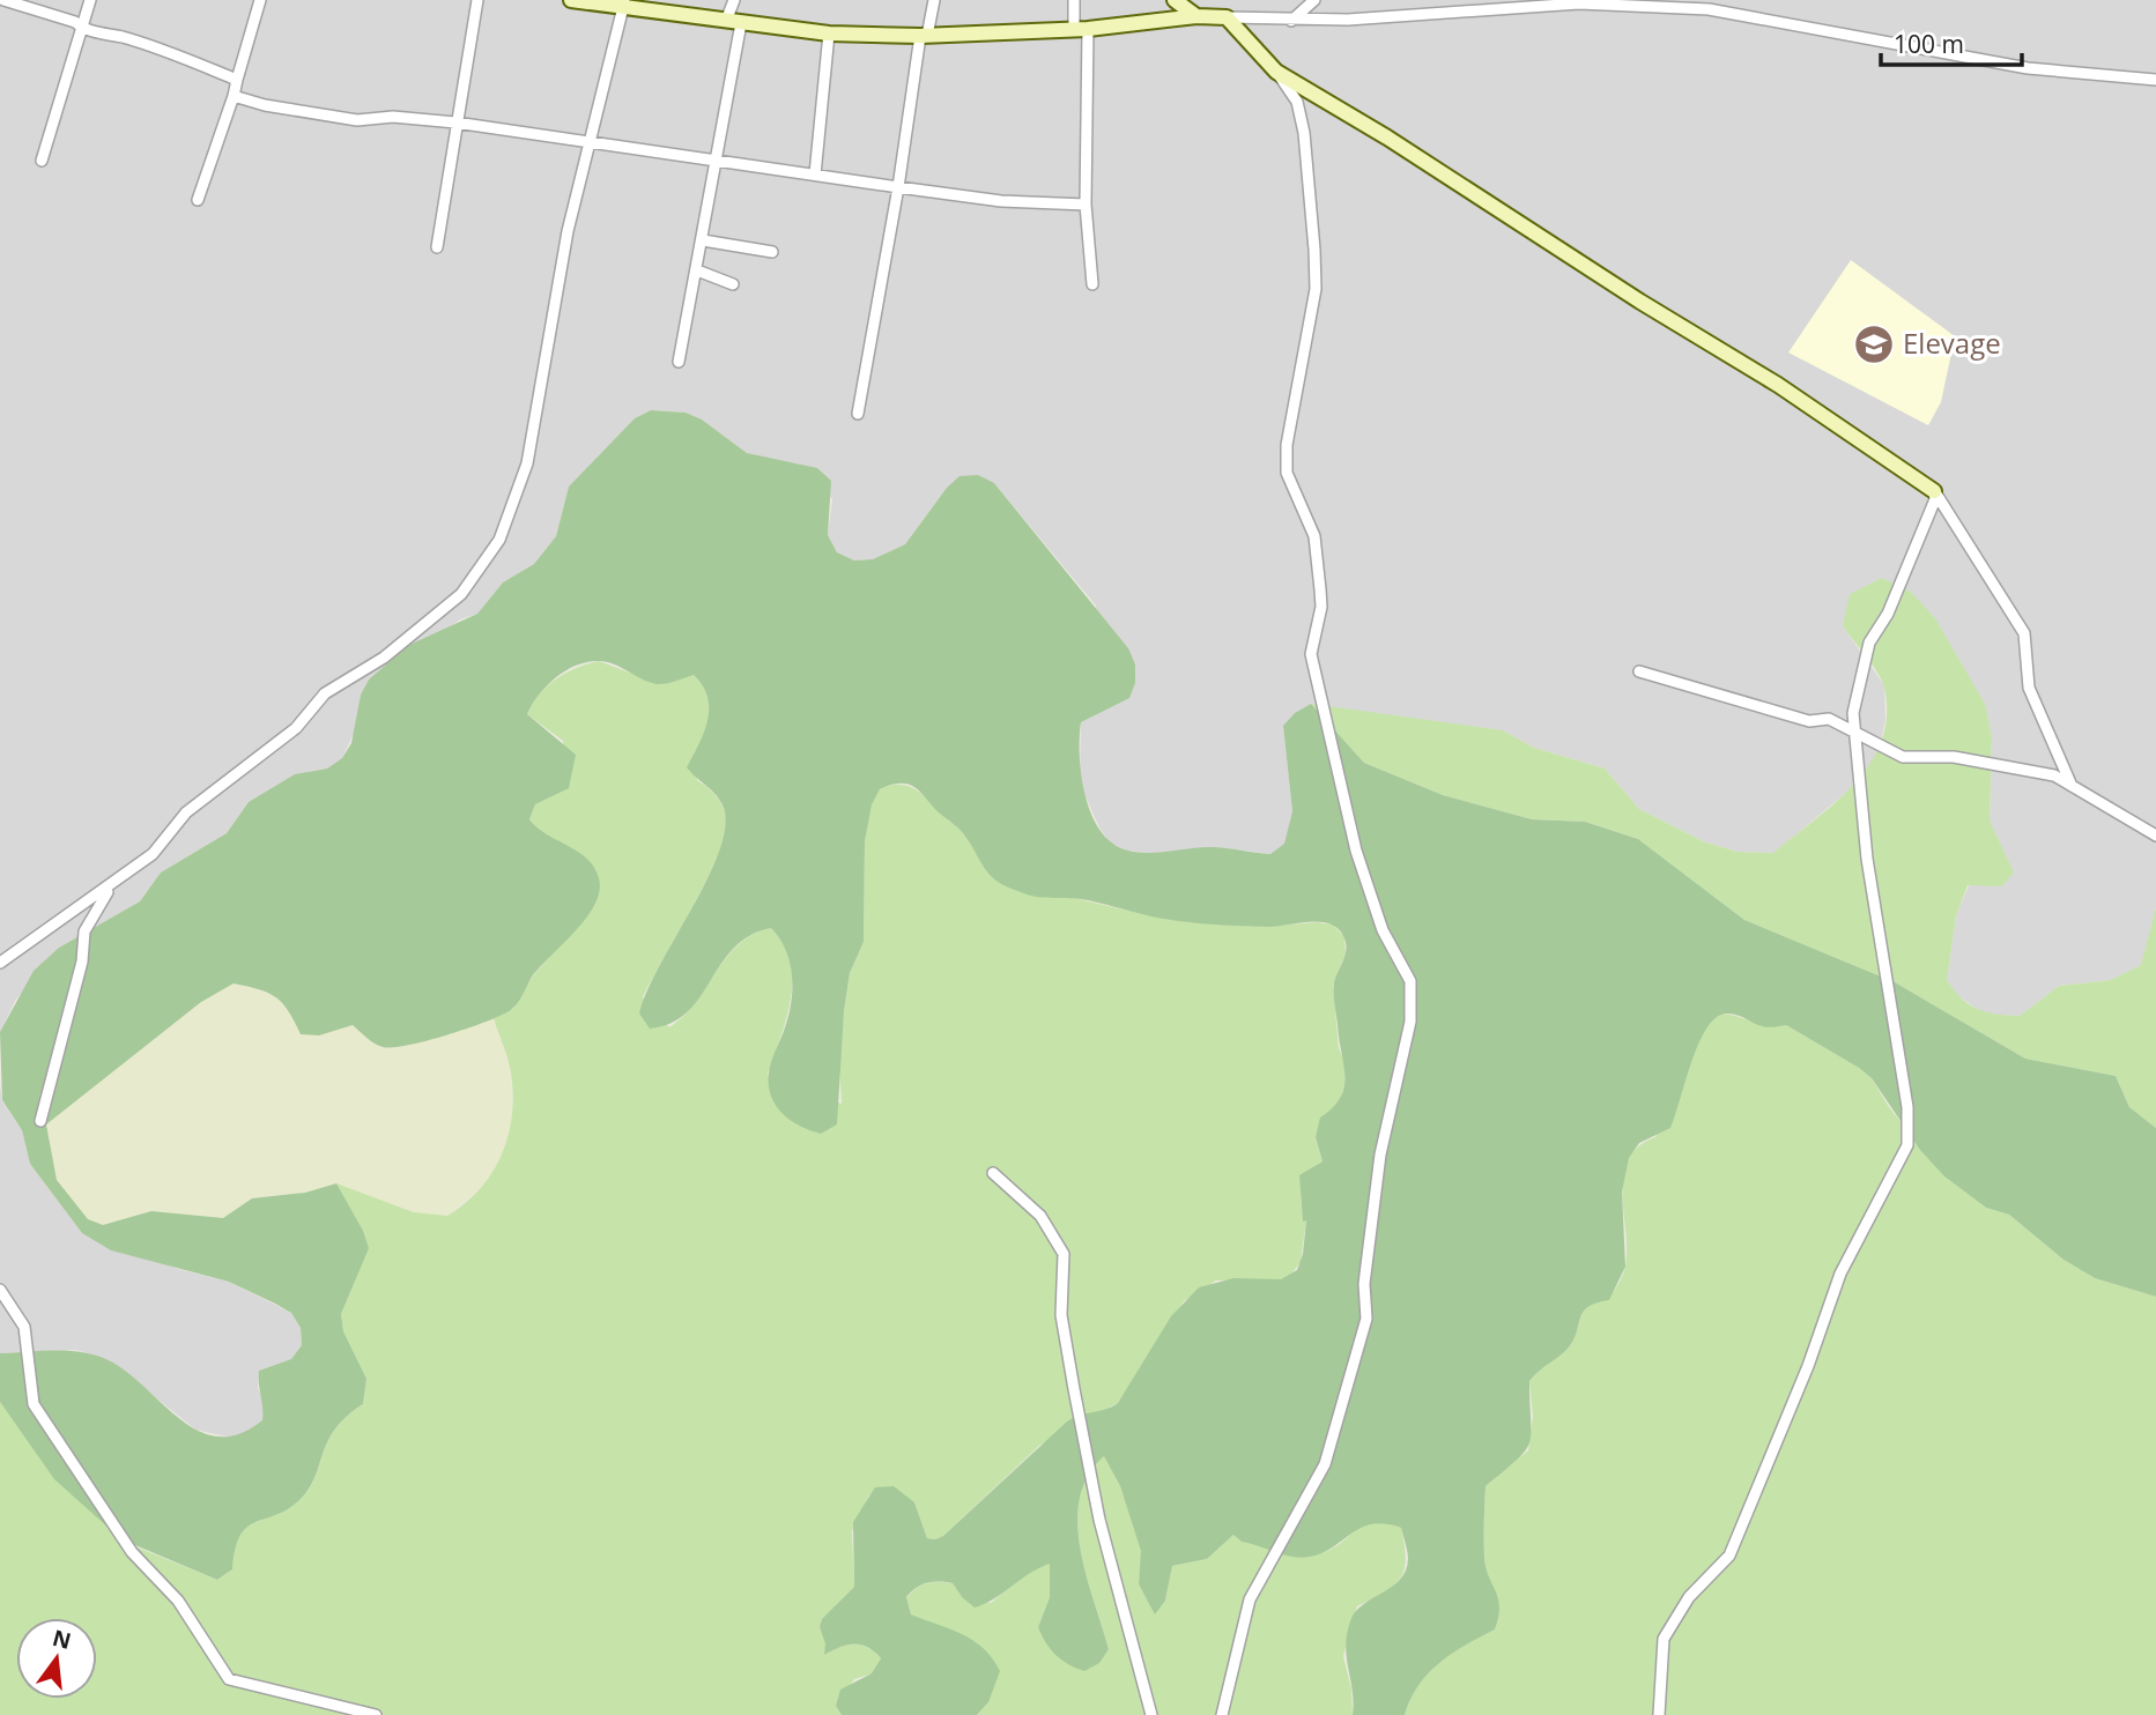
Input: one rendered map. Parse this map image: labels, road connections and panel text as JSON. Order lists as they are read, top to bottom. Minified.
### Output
{"places":{"school or university":["Elevage"]},"scale_bar":"100 m","north":"top"}
